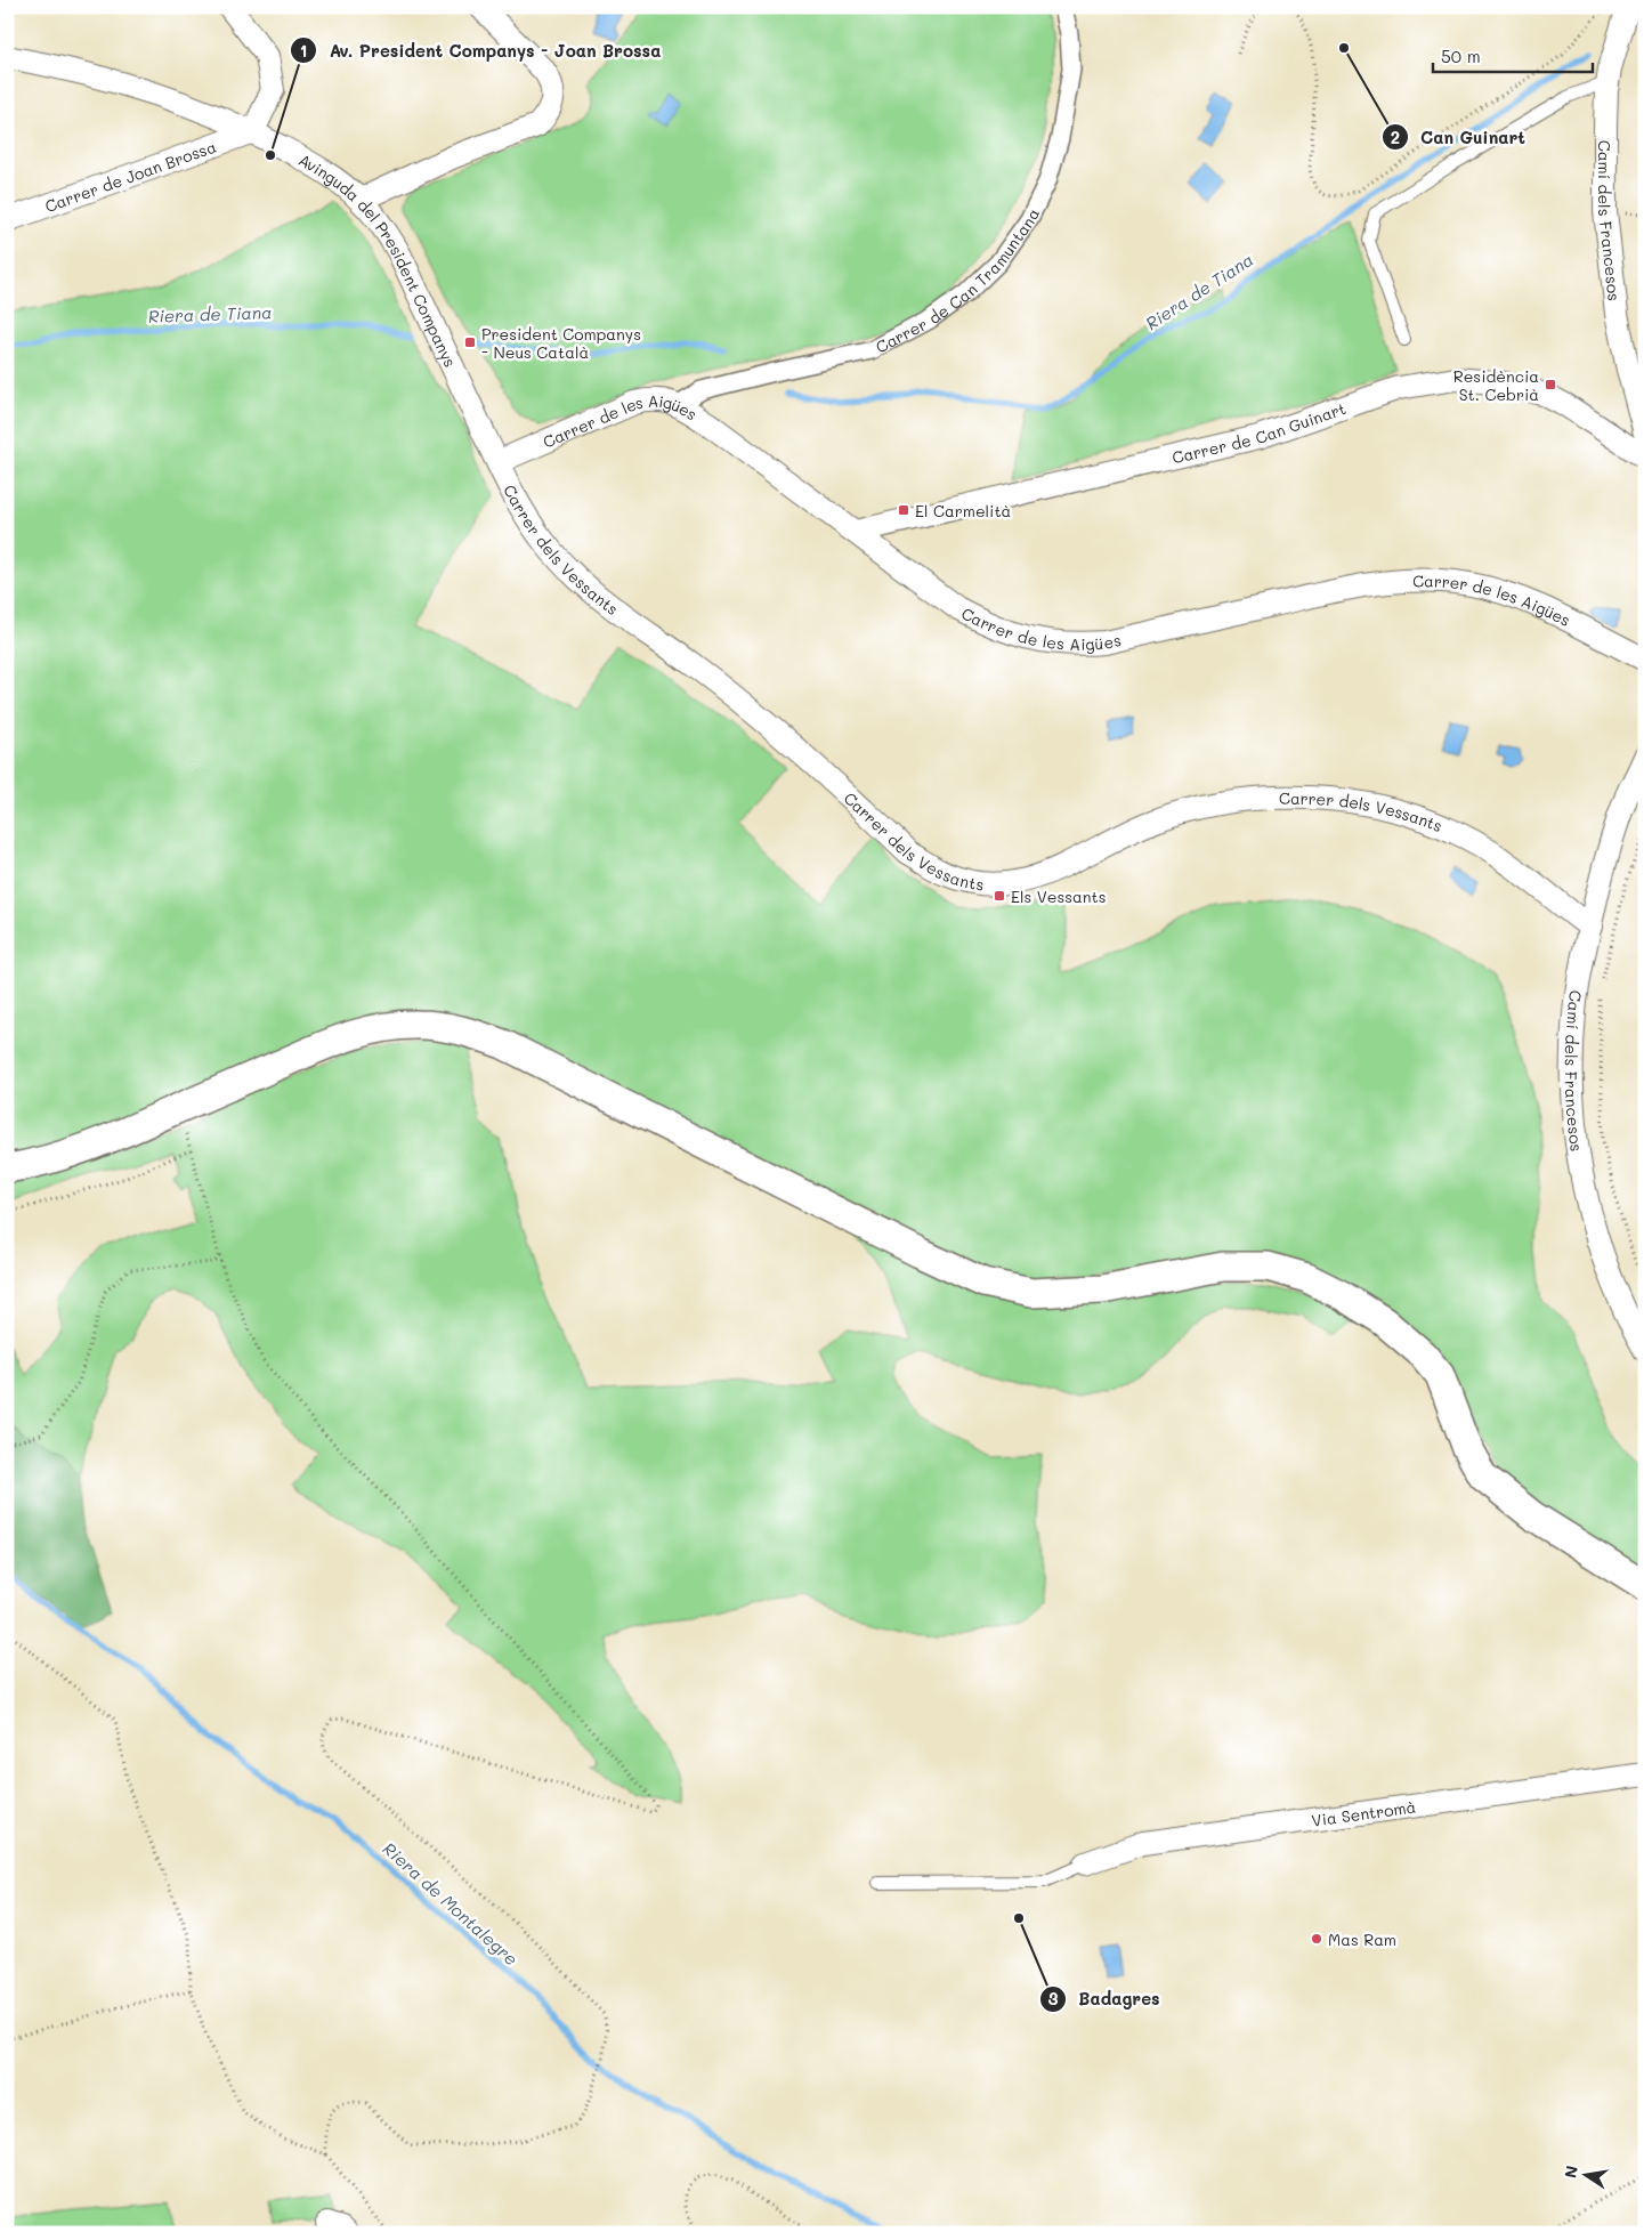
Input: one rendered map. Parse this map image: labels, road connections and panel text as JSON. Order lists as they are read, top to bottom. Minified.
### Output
{"streets":{"street":["Carrer de Joan Brossa","Camí dels Francesos","Avinguda del President Companys","Carrer de Can Tramuntana","Carrer de Can Guinart","Carrer de les Aigües","Carrer dels Vessants","Via Sentromà"]},"crossings":[["Carrer de Joan Brossa","Avinguda del President Companys"],["Camí dels Francesos","Carrer dels Vessants"],["Avinguda del President Companys","Carrer de les Aigües"],["Avinguda del President Companys","Carrer dels Vessants"],["Carrer de Can Tramuntana","Carrer de les Aigües"],["Carrer de Can Guinart","Carrer de les Aigües"],["Carrer de les Aigües","Carrer dels Vessants"]],"water":["Riera de Tiana","Riera de Montalegre"],"places":{"other":["Can Guinart","Av. President Companys - Joan Brossa","Badagres","Mas Ram"],"transit":["President Companys - Neus Català","Residència St. Cebrià","El Carmelità","Els Vessants"]},"scale_bar":"50 m","north":"left"}
